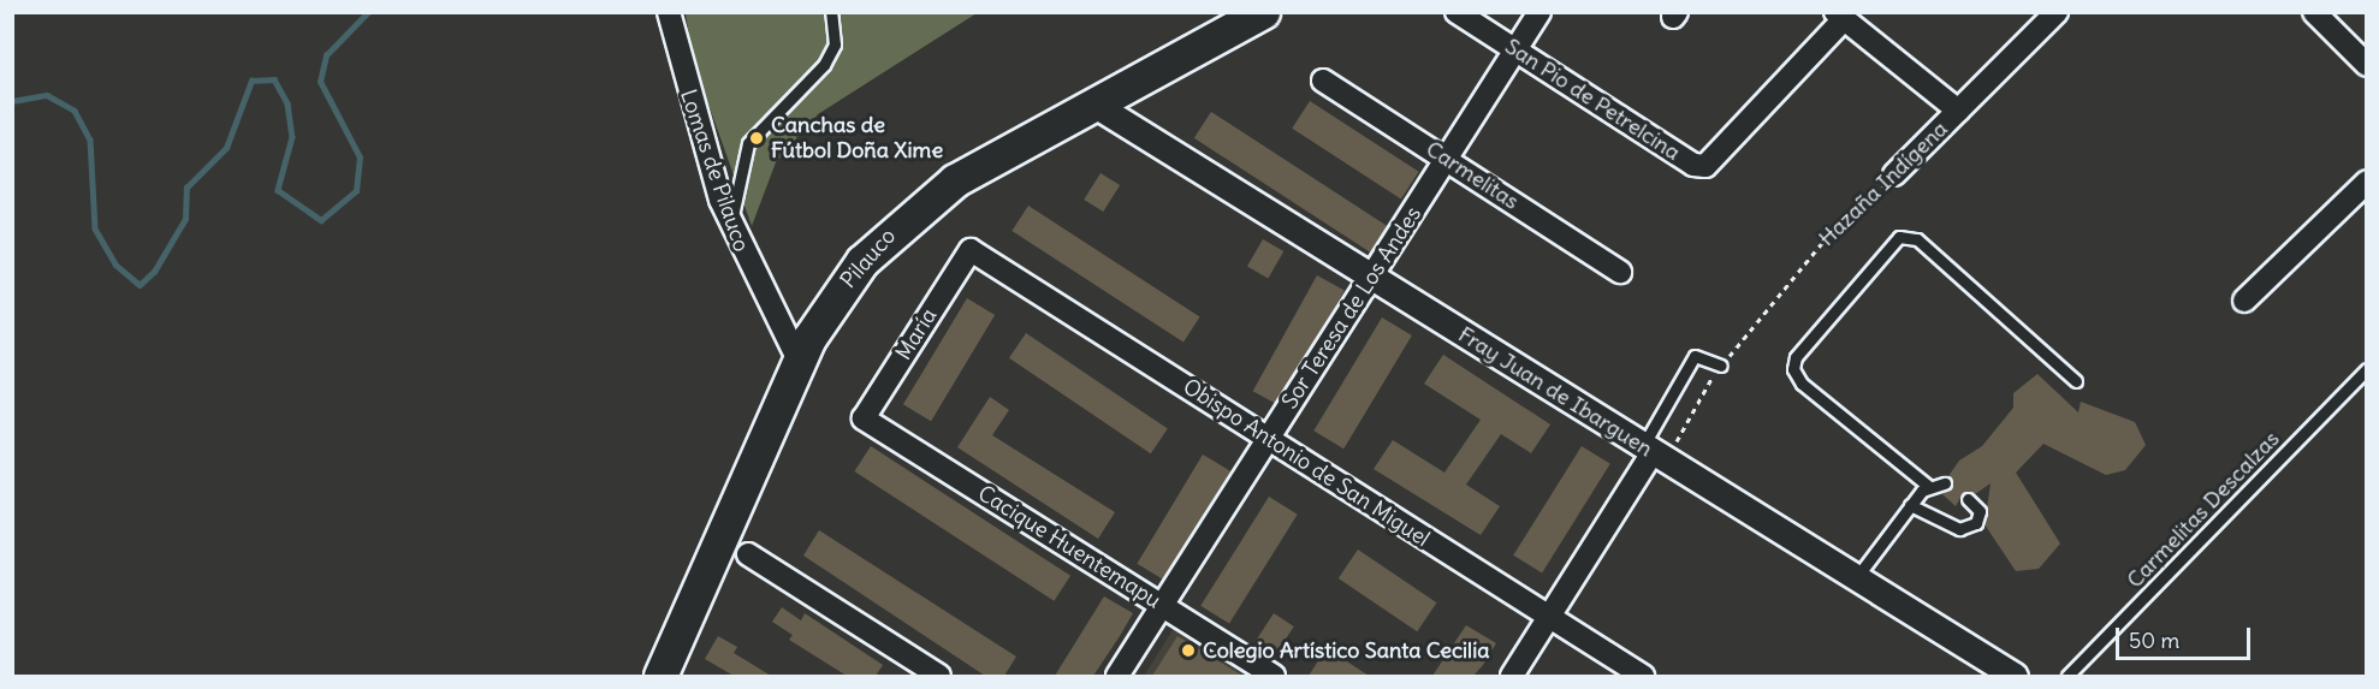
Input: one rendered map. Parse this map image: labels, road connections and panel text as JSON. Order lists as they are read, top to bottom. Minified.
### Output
{"streets":{"main road":["Pilauco"],"street":["San Pio de Petrelcina","Lomas de Pilauco","Carmelitas","Hazaña Indígena","Sor Teresa de Los Andes","María","Fray Juan de Ibarguen","Obispo Antonio de San Miguel","Cacique Huentemapu"],"lane":["Carmelitas Descalzas"]},"crossings":[["San Pio de Petrelcina","Sor Teresa de Los Andes"],["Lomas de Pilauco","Pilauco"],["Carmelitas","Sor Teresa de Los Andes"],["Hazaña Indígena","Fray Juan de Ibarguen"],["Pilauco","Fray Juan de Ibarguen"],["Sor Teresa de Los Andes","Fray Juan de Ibarguen"],["Sor Teresa de Los Andes","Obispo Antonio de San Miguel"],["Sor Teresa de Los Andes","Cacique Huentemapu"],["María","Obispo Antonio de San Miguel"],["María","Cacique Huentemapu"]],"places":["Canchas de Fútbol Doña Xime","Colegio Artístico Santa Cecilia"],"scale_bar":"50 m"}
